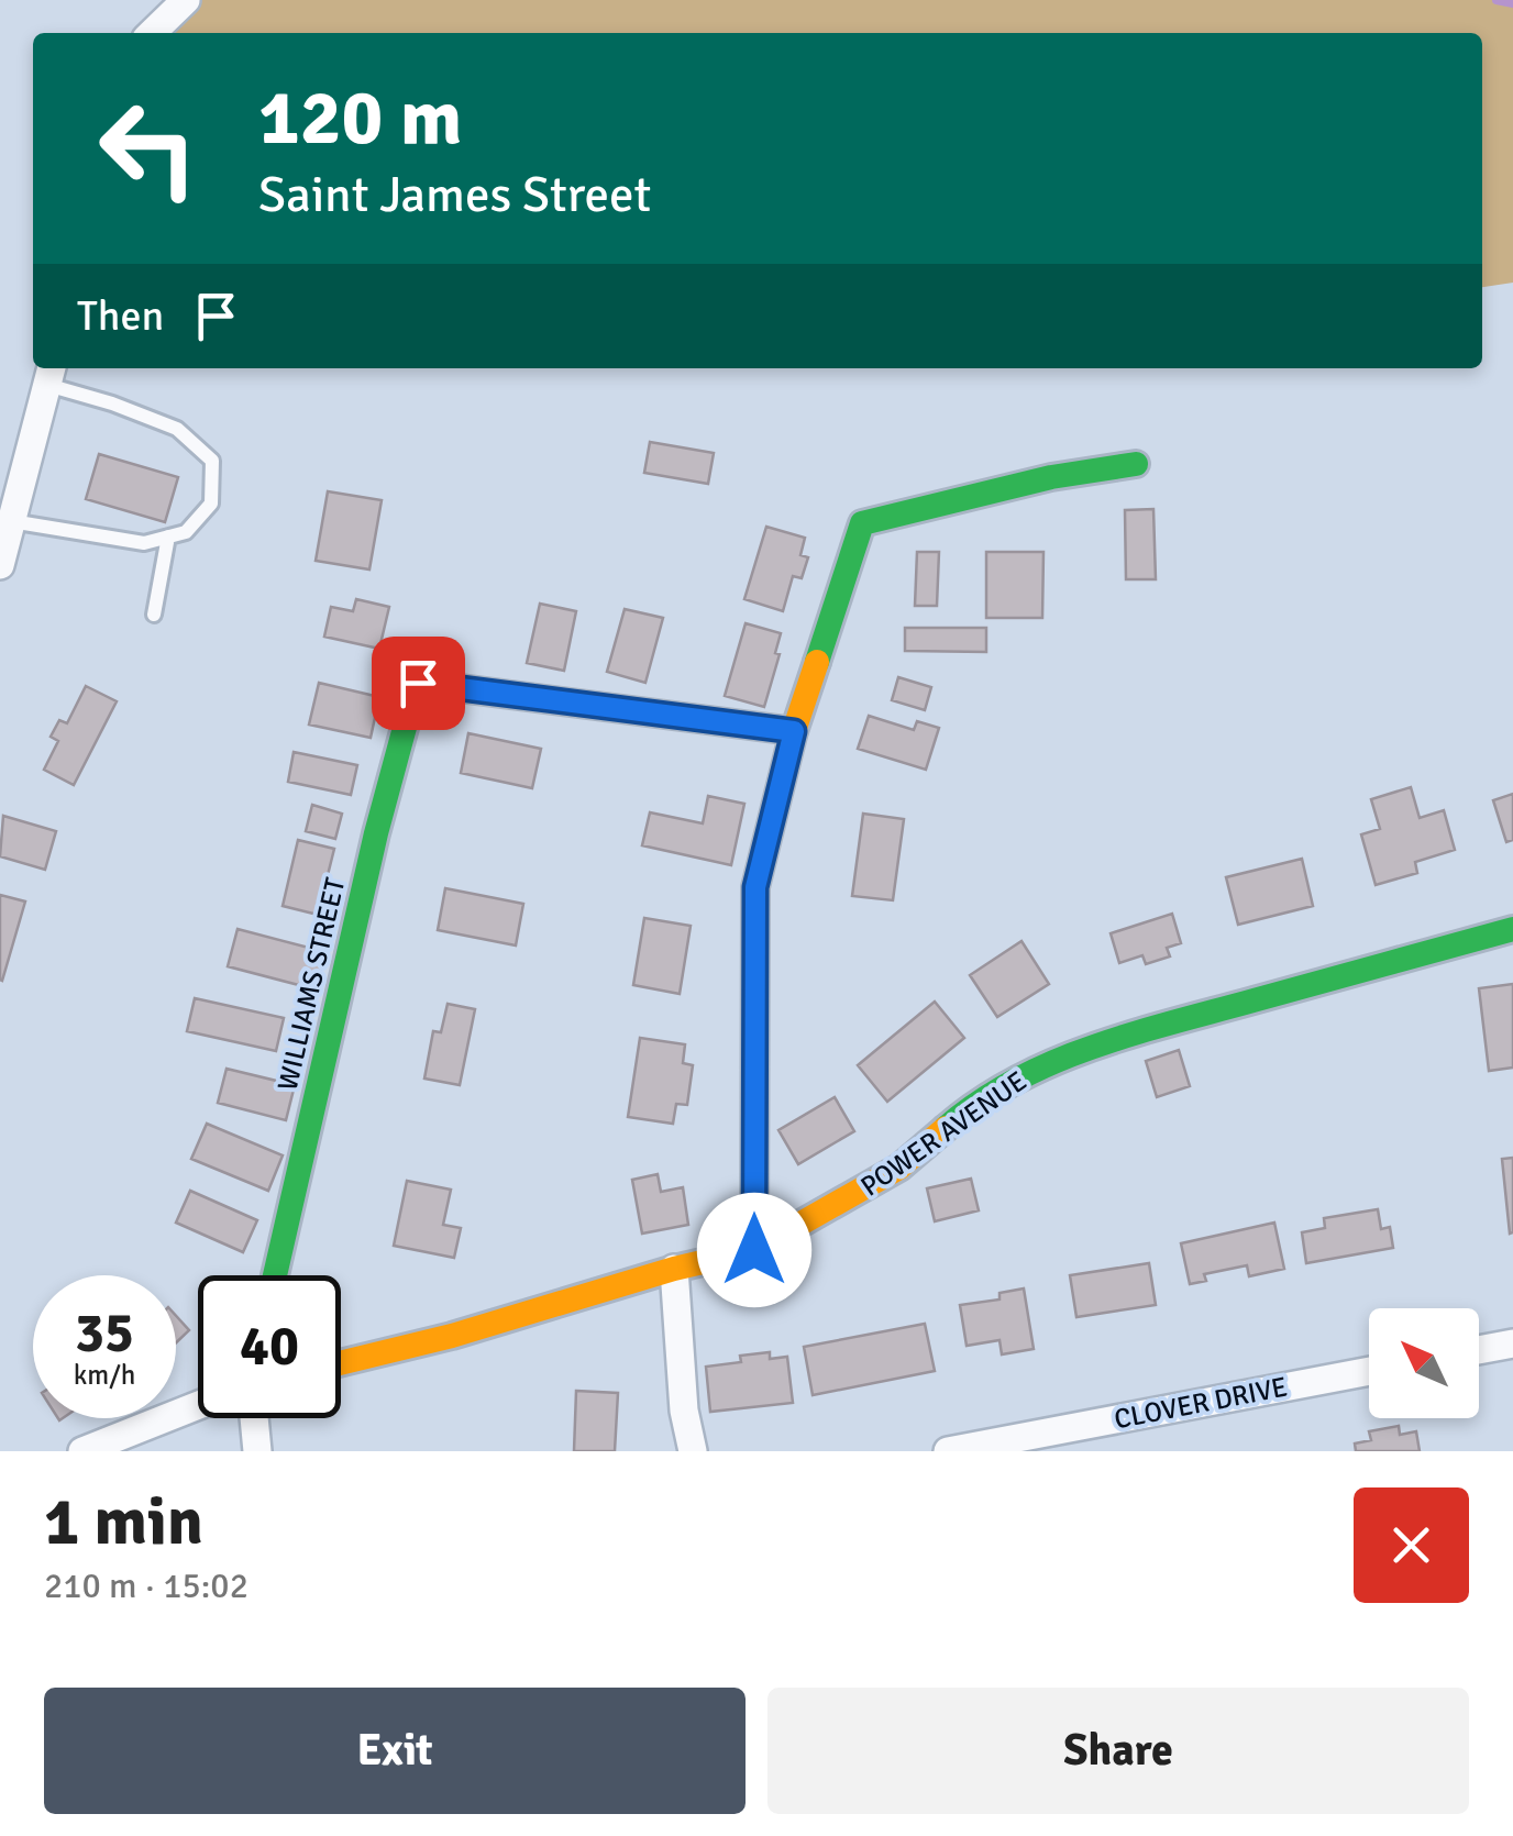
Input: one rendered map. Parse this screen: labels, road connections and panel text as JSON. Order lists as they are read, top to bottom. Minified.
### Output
{"streets":{"street":["WILLIAMS STREET","POWER AVENUE","CLOVER DRIVE"]},"north":"top left","page":{"turn":["120 m","Saint James Street"],"then":"Then","speed":"35 km/h","limit":"40","heading":["1 min","210 m · 15:02"],"buttons":["Exit","Share"]}}
